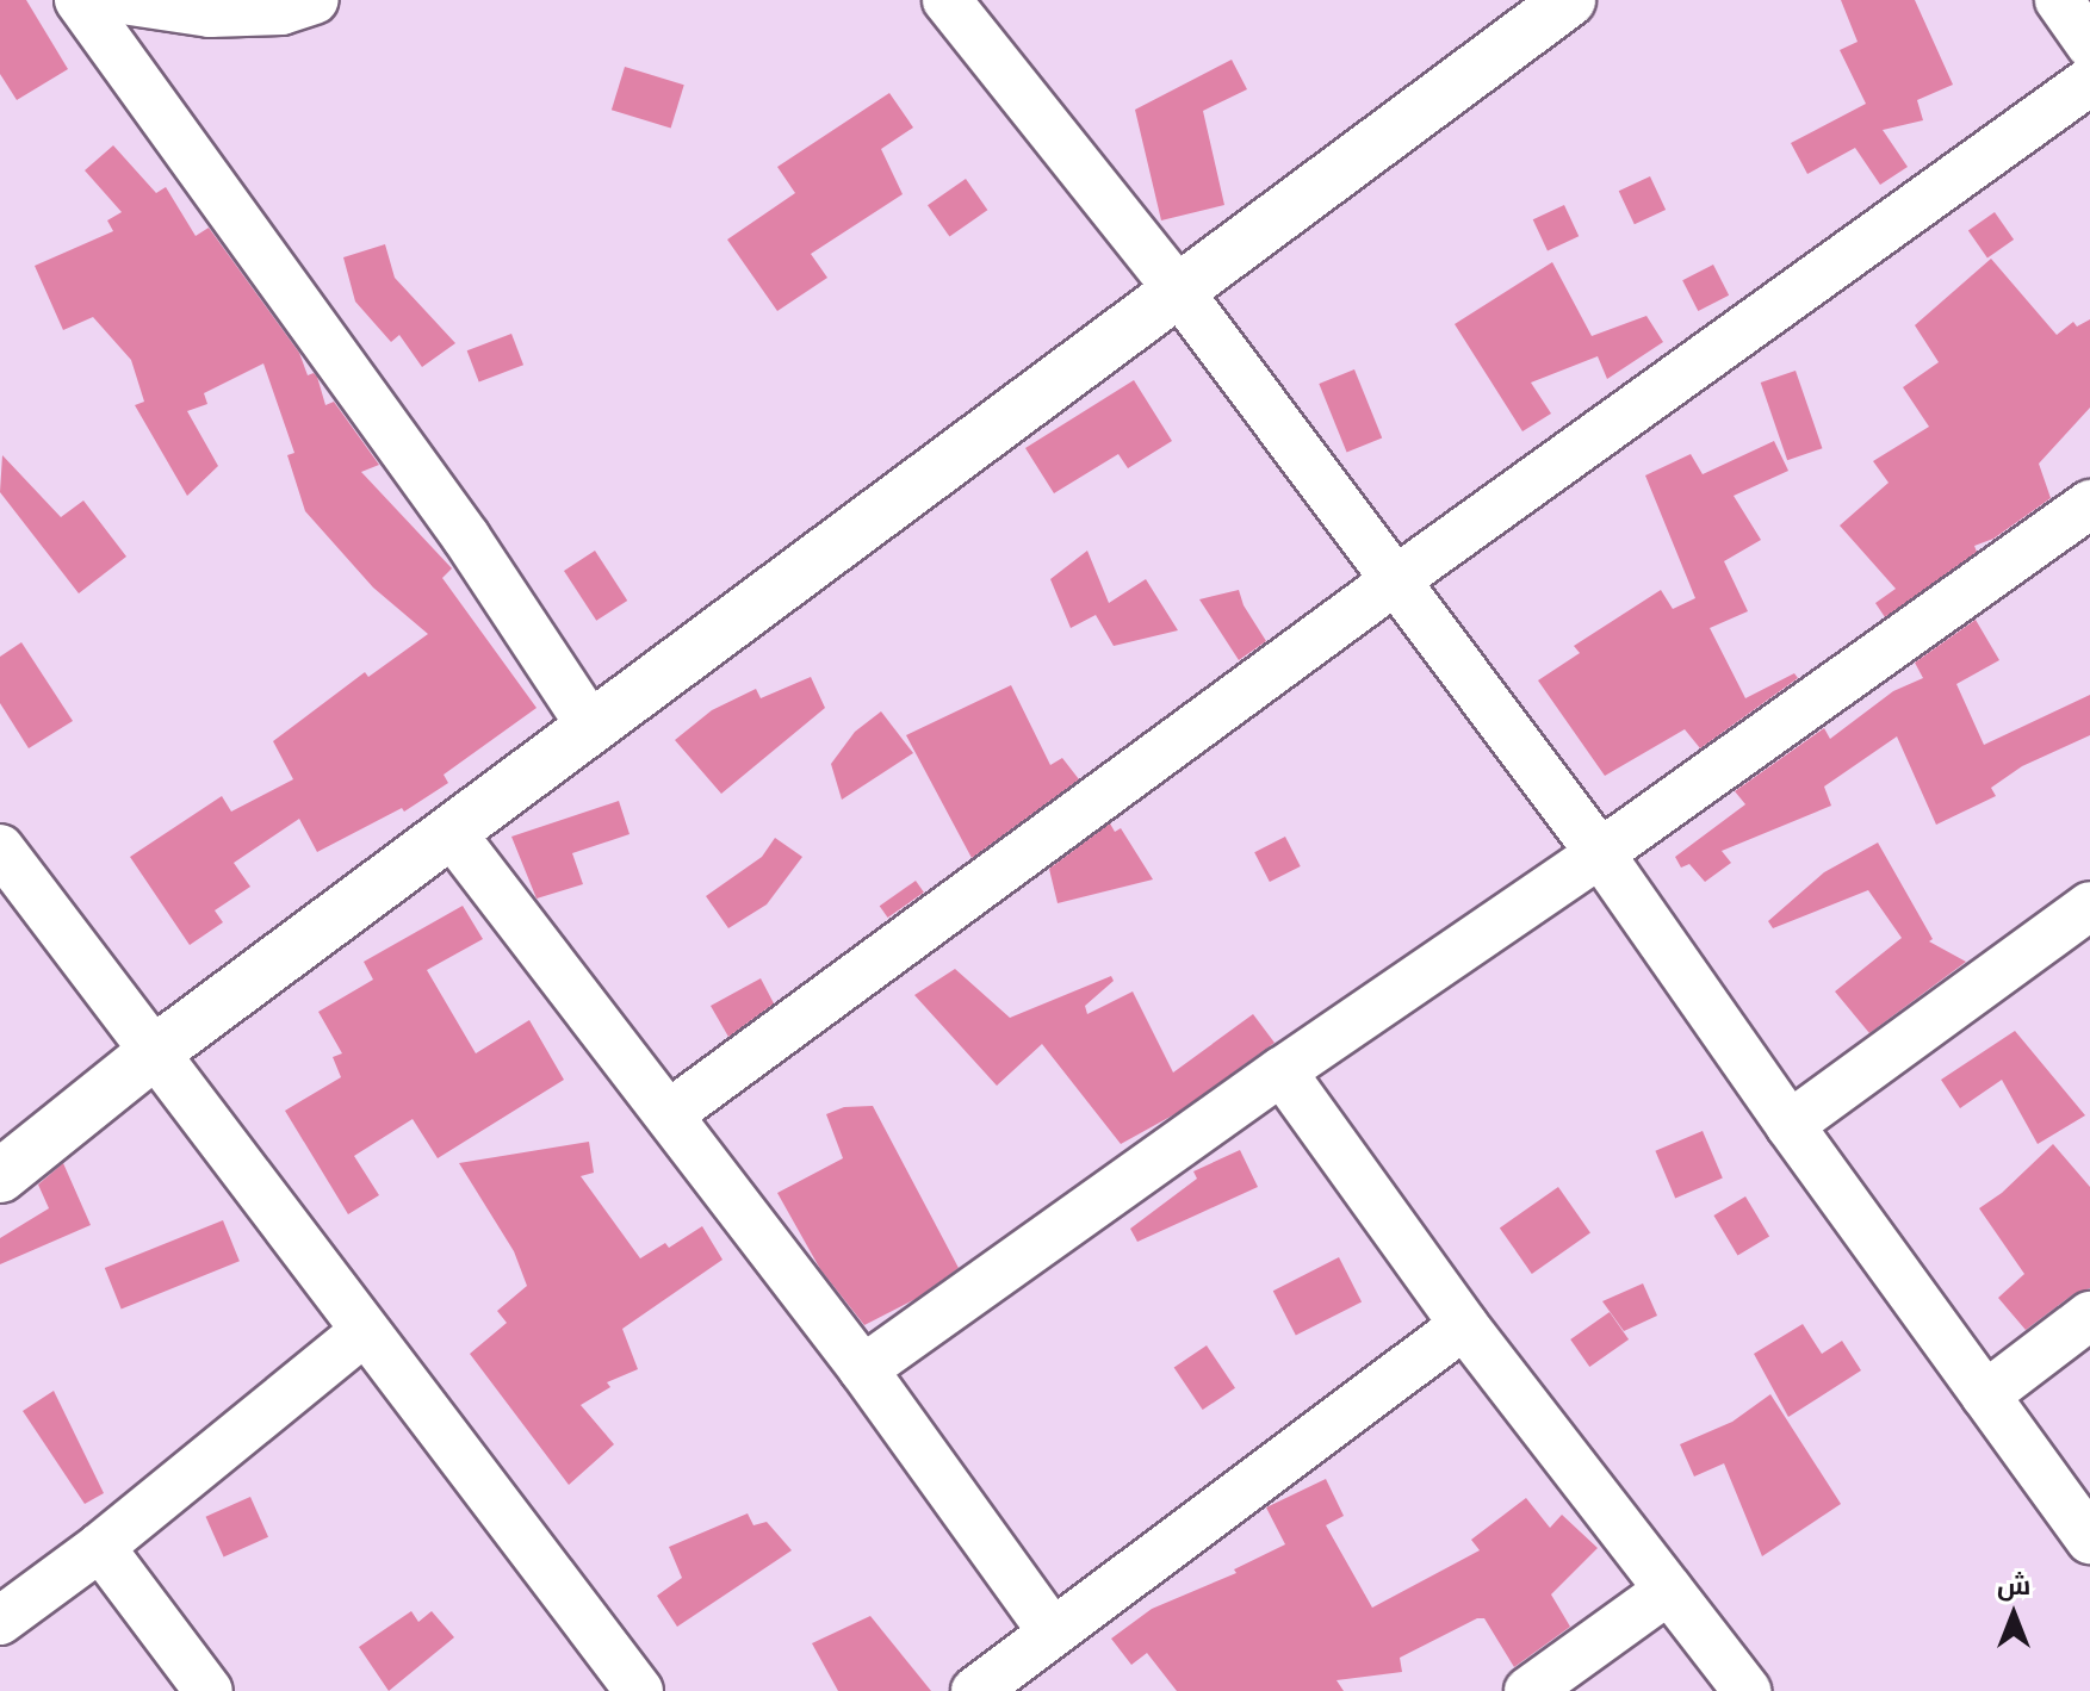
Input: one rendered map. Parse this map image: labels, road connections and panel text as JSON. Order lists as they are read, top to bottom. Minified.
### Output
{"north":"top"}
